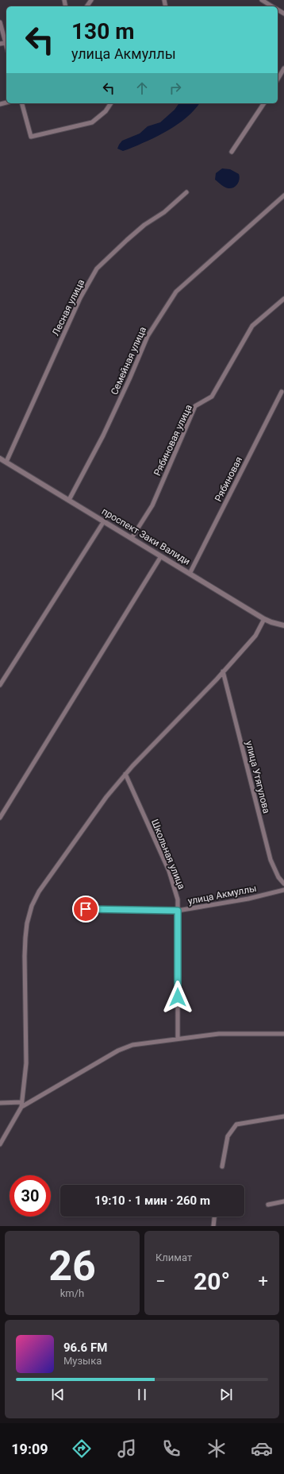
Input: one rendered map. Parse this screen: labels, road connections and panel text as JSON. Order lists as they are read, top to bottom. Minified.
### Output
{"streets":{"street":["Лесная улица","Семейная улица","Рябиновая улица","Рябиновая","проспект Заки Валиди","улица Утягулова","Школьная улица","улица Акмуллы"]},"crossings":[["Лесная улица","проспект Заки Валиди"],["Семейная улица","проспект Заки Валиди"],["Рябиновая улица","проспект Заки Валиди"],["Рябиновая","проспект Заки Валиди"],["Школьная улица","улица Акмуллы"]],"page":{"turn":["130 m","улица Акмуллы"],"limit":"30","trip":"19:10 · 1 мин · 260 m","tile":[["26","km/h"],"Климат"],"heat":["−","20°","+"],"song":["96.6 FM","Музыка"],"tabs":"19:09"}}
